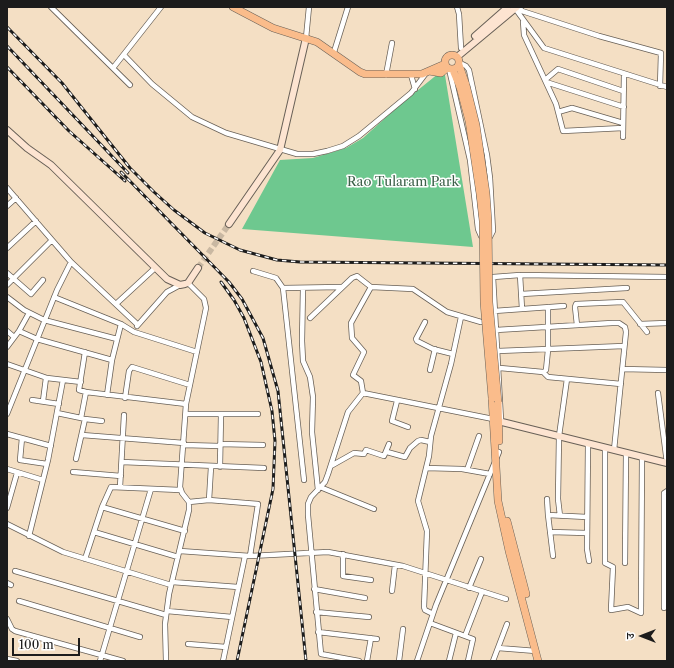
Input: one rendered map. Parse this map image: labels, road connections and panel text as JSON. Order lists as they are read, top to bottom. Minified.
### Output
{"parks":["Rao Tularam Park"],"scale_bar":"100 m","north":"left"}
